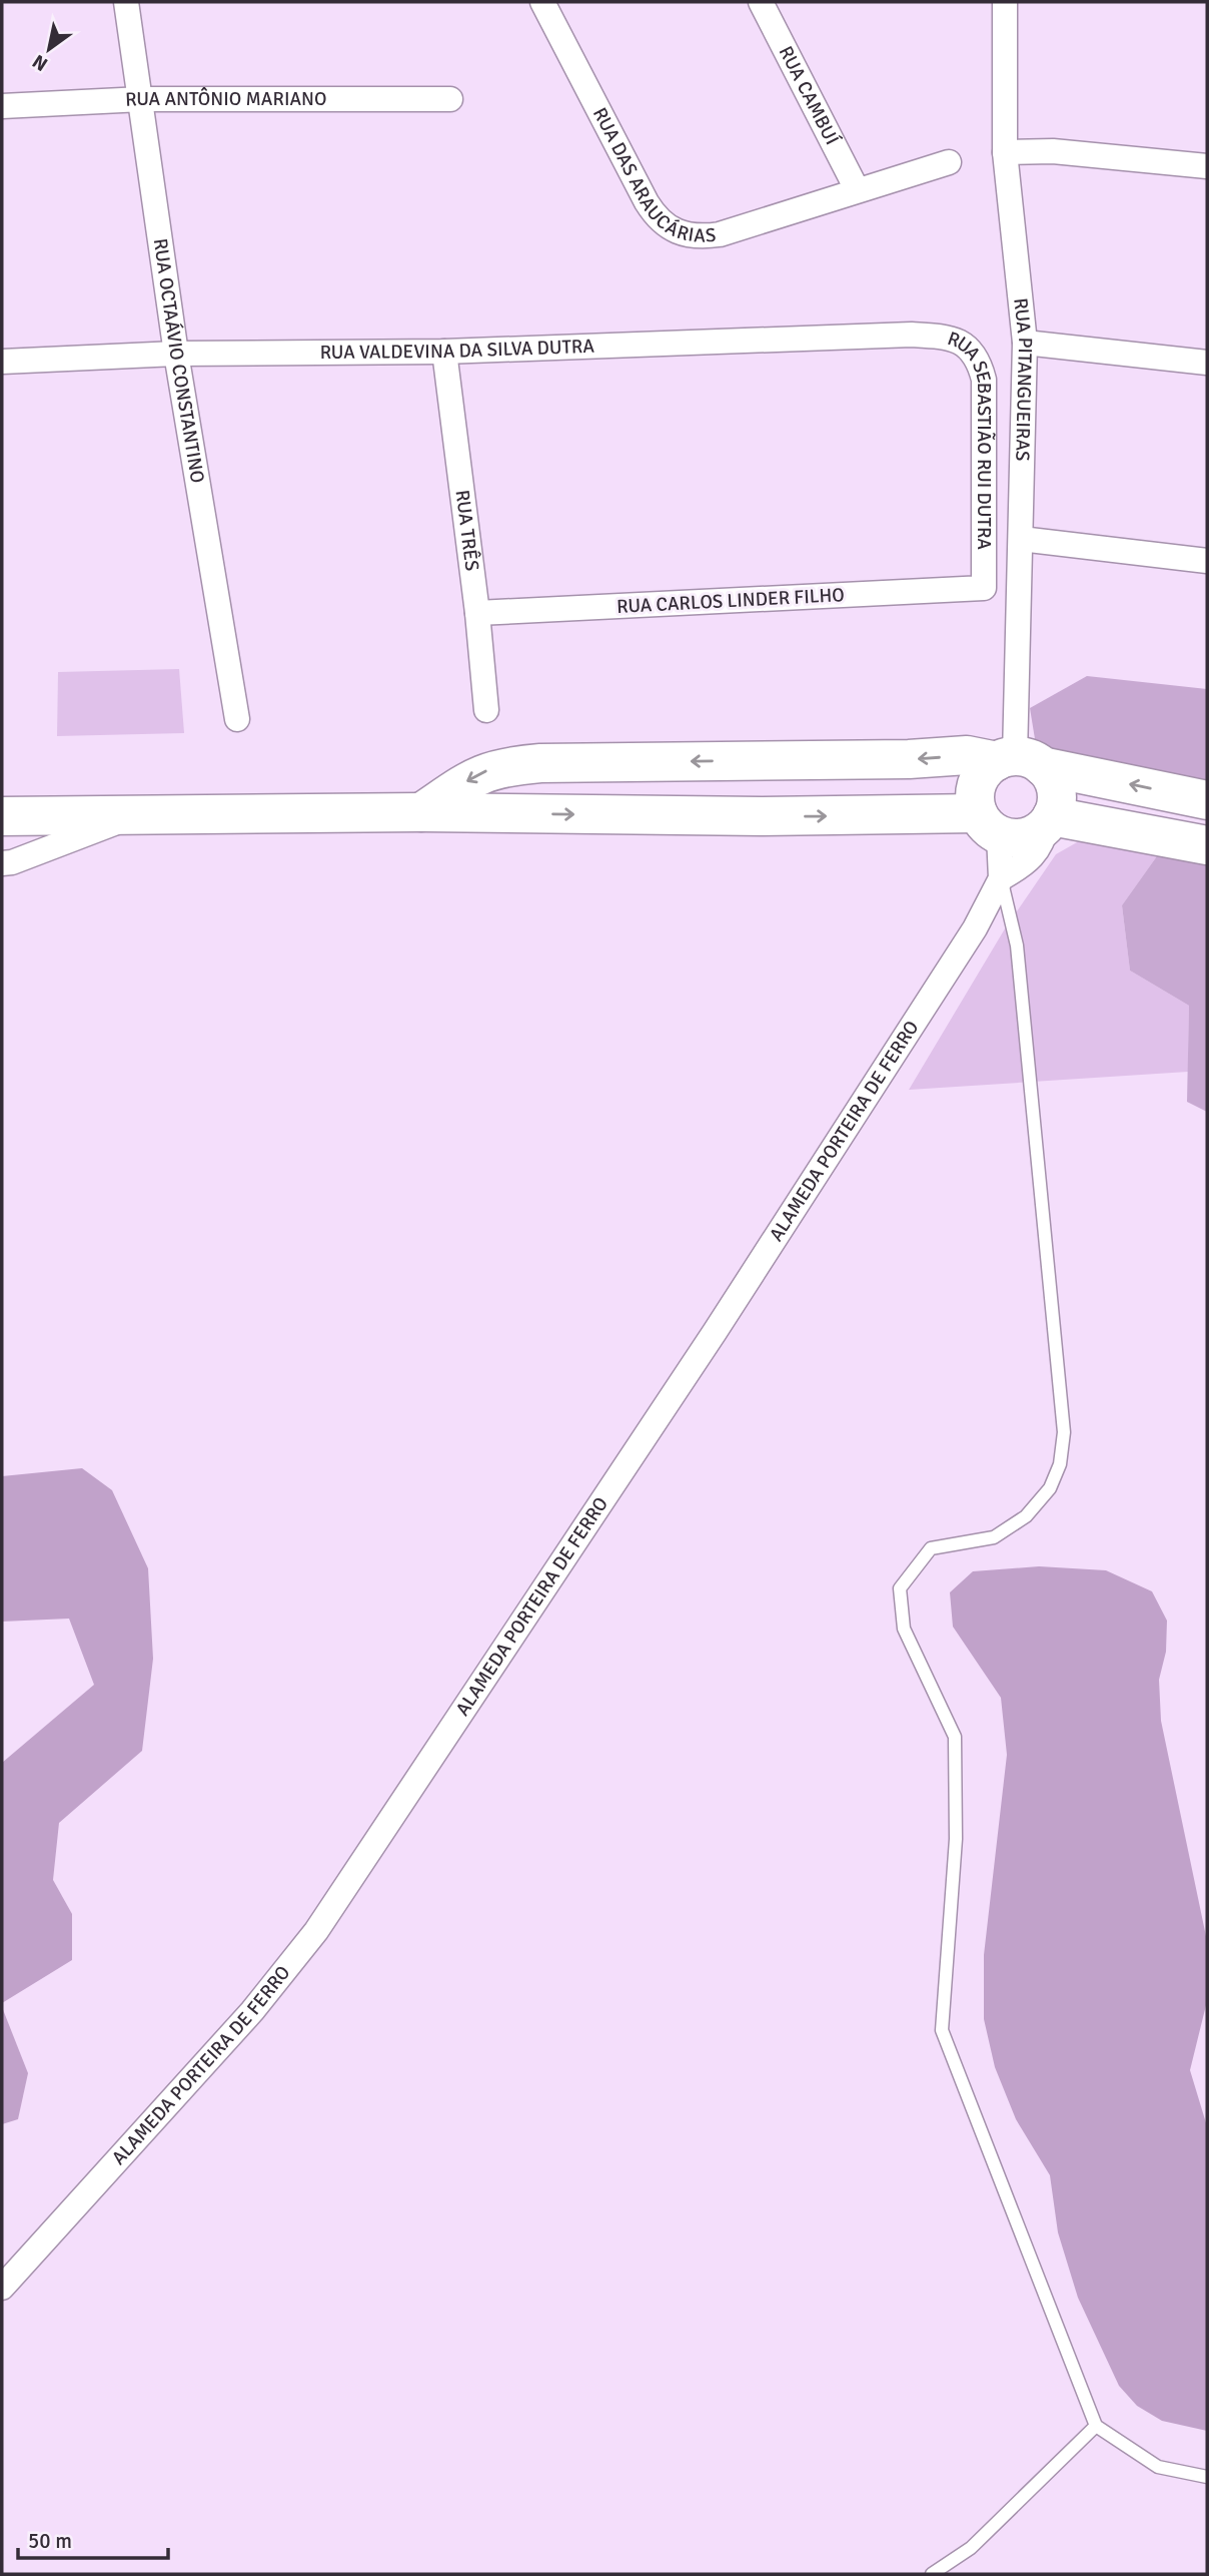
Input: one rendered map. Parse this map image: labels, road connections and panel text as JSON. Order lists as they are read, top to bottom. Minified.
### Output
{"streets":{"street":["RUA CAMBUÍ","RUA ANTÔNIO MARIANO","RUA DAS ARAUCÁRIAS","RUA VALDEVINA DA SILVA DUTRA","RUA OCTAÁVIO CONSTANTINO","RUA PITANGUEIRAS","RUA SEBASTIÃO RUI DUTRA","RUA TRÊS","RUA CARLOS LINDER FILHO","ALAMEDA PORTEIRA DE FERRO"]},"crossings":[["RUA CAMBUÍ","RUA DAS ARAUCÁRIAS"],["RUA ANTÔNIO MARIANO","RUA OCTAÁVIO CONSTANTINO"],["RUA VALDEVINA DA SILVA DUTRA","RUA OCTAÁVIO CONSTANTINO"],["RUA VALDEVINA DA SILVA DUTRA","RUA SEBASTIÃO RUI DUTRA"],["RUA VALDEVINA DA SILVA DUTRA","RUA TRÊS"],["RUA SEBASTIÃO RUI DUTRA","RUA CARLOS LINDER FILHO"],["RUA TRÊS","RUA CARLOS LINDER FILHO"]],"scale_bar":"50 m","north":"bottom left"}
